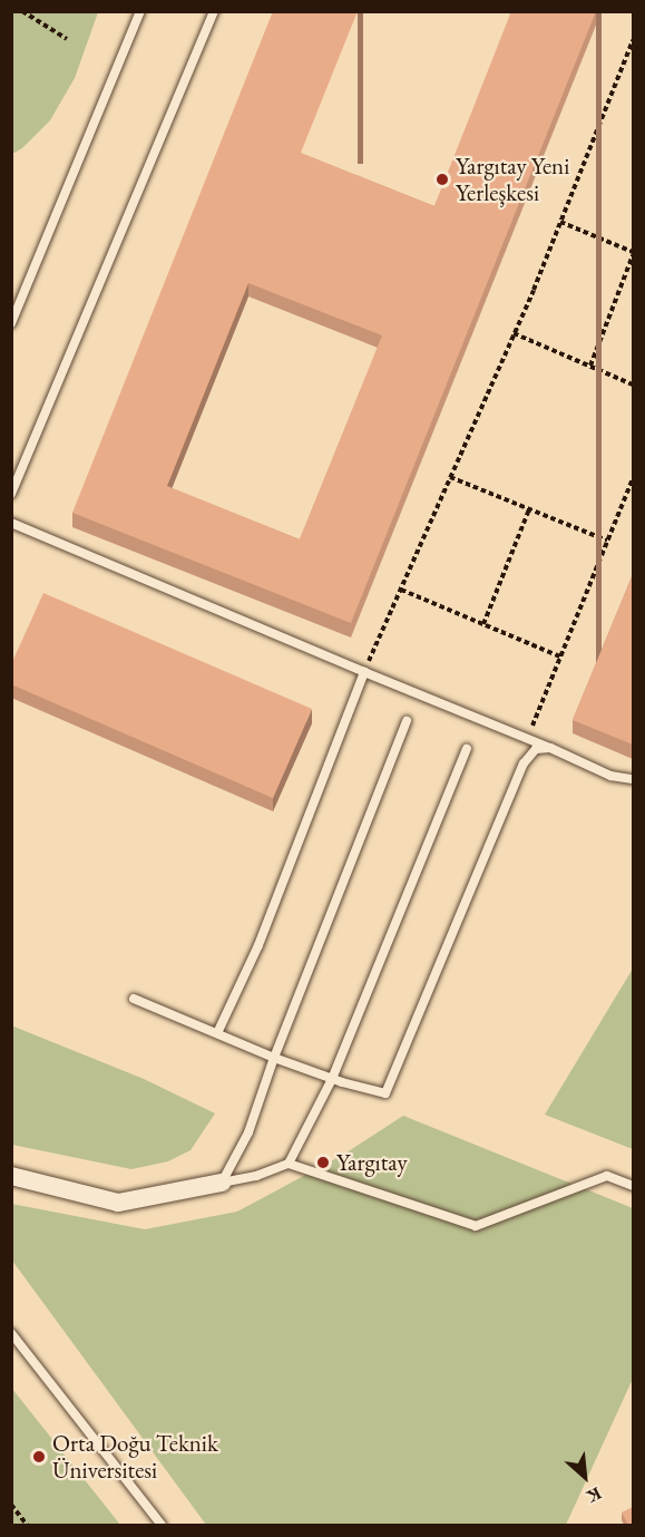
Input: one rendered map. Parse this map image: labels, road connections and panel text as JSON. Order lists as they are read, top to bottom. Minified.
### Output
{"places":["Yargıtay Yeni Yerleşkesi","Yargıtay","Orta Doğu Teknik Üniversitesi"],"north":"bottom right"}
